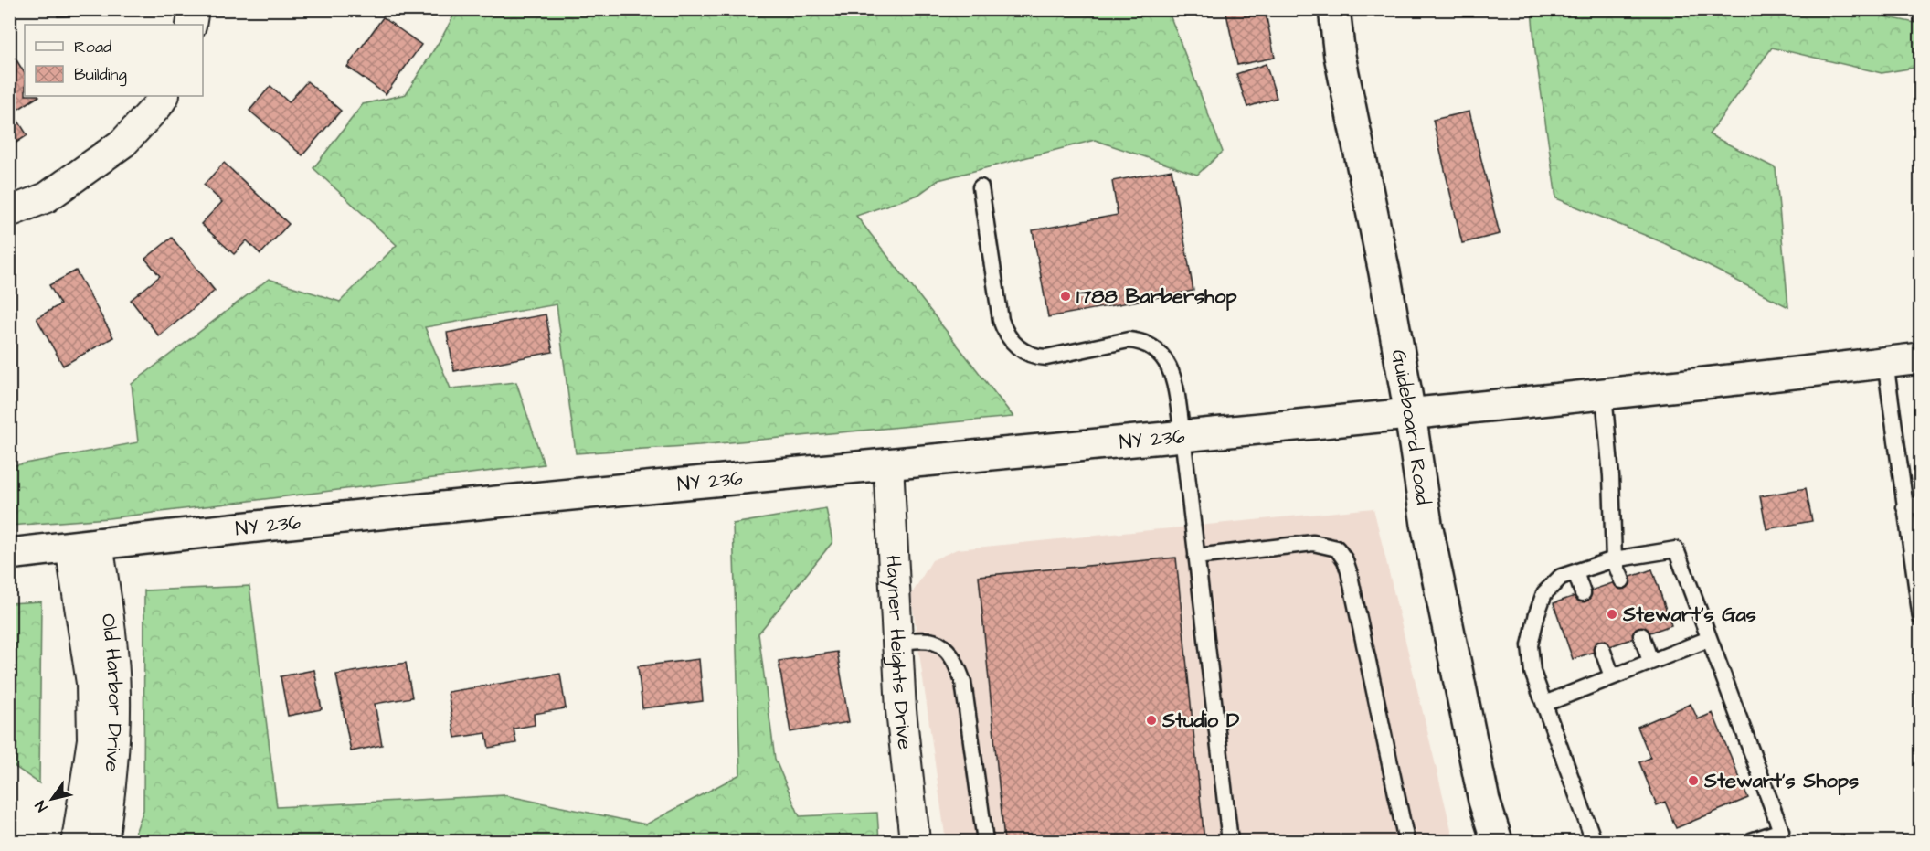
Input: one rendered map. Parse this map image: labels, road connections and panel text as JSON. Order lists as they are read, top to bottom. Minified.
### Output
{"streets":{"main road":["Guideboard Road","NY 236"],"street":["Hayner Heights Drive","Old Harbor Drive"]},"crossings":[["Guideboard Road","NY 236"],["NY 236","Hayner Heights Drive"],["NY 236","Old Harbor Drive"]],"places":["1788 Barbershop","Stewart's Gas","Studio D","Stewart's Shops"],"legend":["Road","Building"],"north":"bottom left"}
